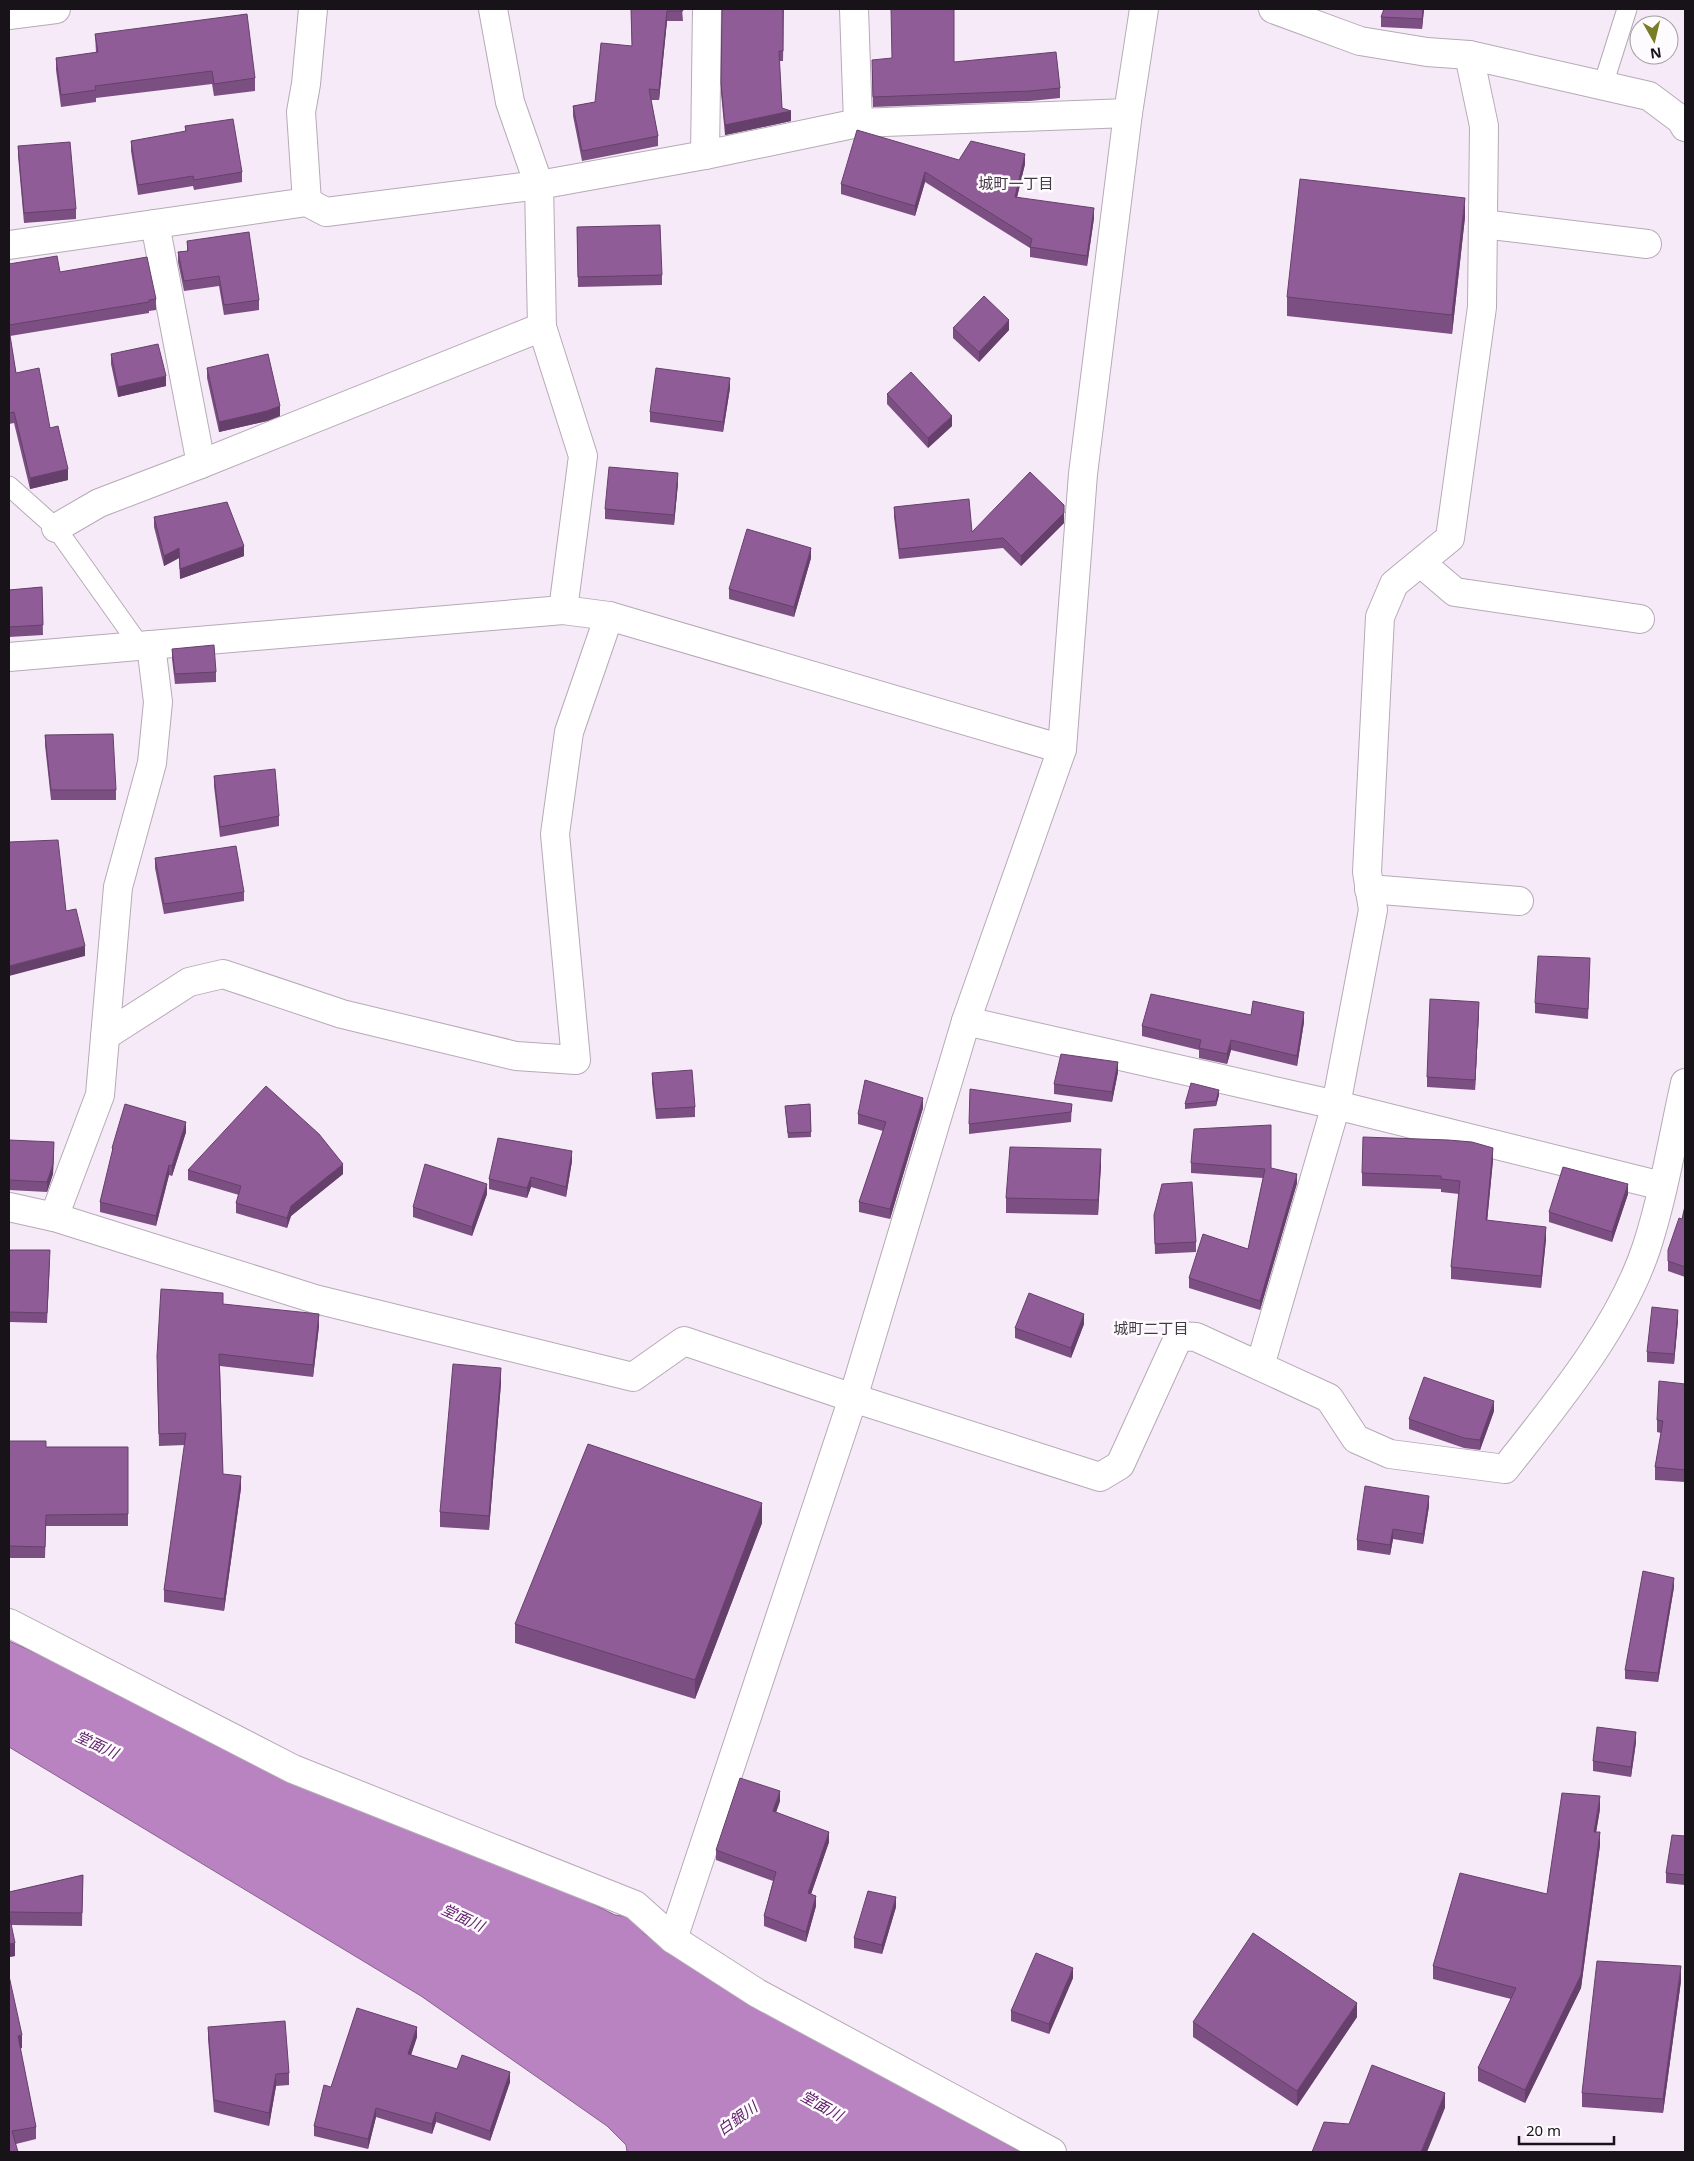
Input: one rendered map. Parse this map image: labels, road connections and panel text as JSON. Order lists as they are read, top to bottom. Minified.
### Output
{"districts":["城町一丁目","城町二丁目"],"water":["堂面川","白銀川"],"scale_bar":"20 m","north":"bottom"}
